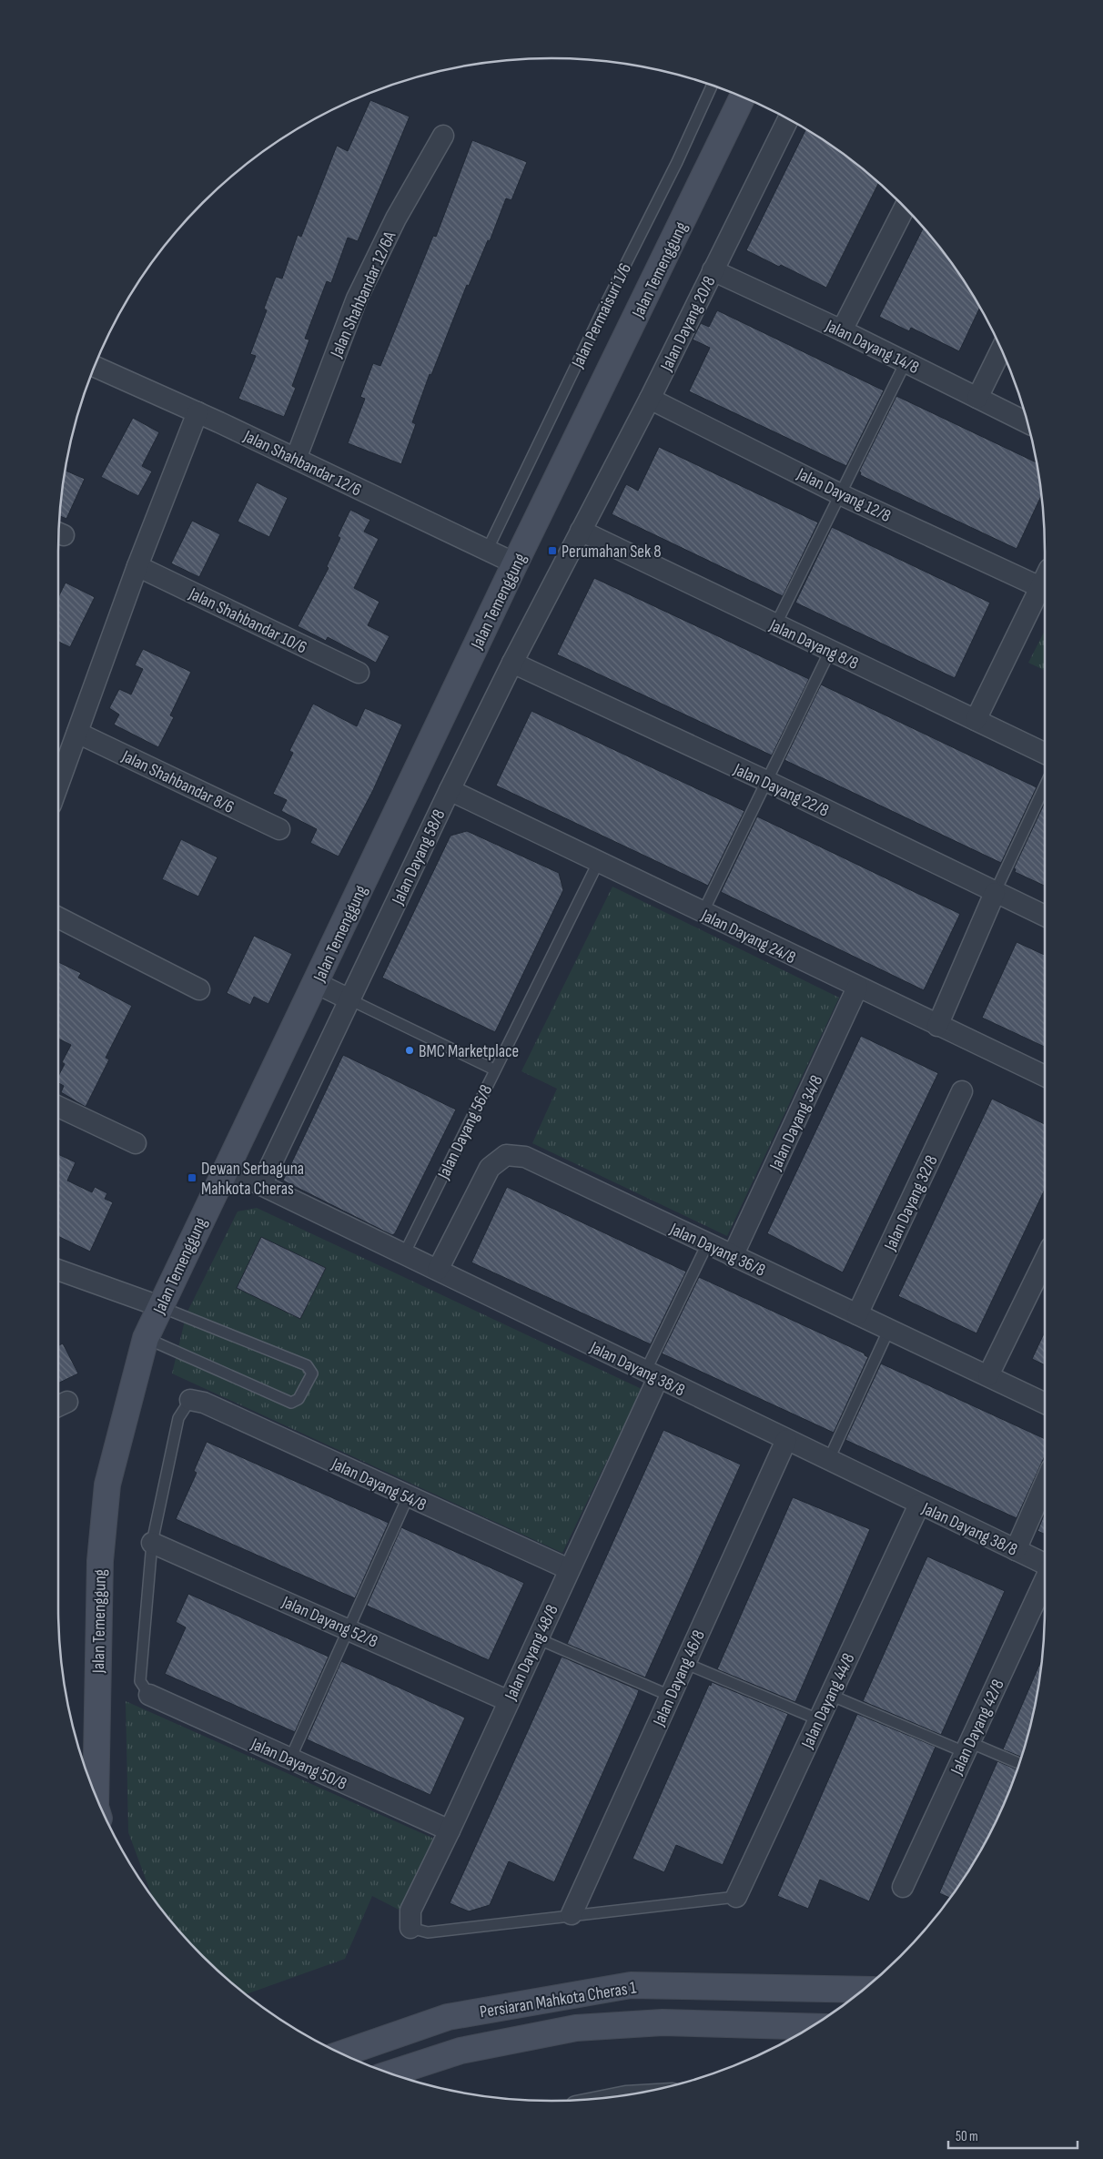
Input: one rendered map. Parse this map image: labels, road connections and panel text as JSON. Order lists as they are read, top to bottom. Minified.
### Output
{"streets":{"street":["Jalan Temenggung","Jalan Shahbandar 12/6A","Jalan Dayang 20/8","Jalan Dayang 14/8","Jalan Shahbandar 12/6","Jalan Dayang 12/8","Jalan Shahbandar 10/6","Jalan Dayang 8/8","Jalan Shahbandar 8/6","Jalan Dayang 22/8","Jalan Dayang 58/8","Jalan Dayang 24/8","Jalan Dayang 34/8","Jalan Dayang 32/8","Jalan Dayang 36/8","Jalan Dayang 38/8","Jalan Dayang 54/8","Jalan Dayang 52/8","Jalan Dayang 48/8","Jalan Dayang 46/8","Jalan Dayang 44/8","Jalan Dayang 42/8","Jalan Dayang 50/8","Persiaran Mahkota Cheras 1"],"lane":["Jalan Permaisuri 1/6","Jalan Dayang 56/8"]},"crossings":[["Jalan Temenggung","Jalan Shahbandar 12/6"],["Jalan Temenggung","Jalan Dayang 38/8"],["Jalan Shahbandar 12/6A","Jalan Shahbandar 12/6"],["Jalan Permaisuri 1/6","Jalan Shahbandar 12/6"],["Jalan Dayang 20/8","Jalan Dayang 14/8"],["Jalan Dayang 20/8","Jalan Dayang 12/8"],["Jalan Dayang 20/8","Jalan Dayang 8/8"],["Jalan Dayang 20/8","Jalan Dayang 58/8"],["Jalan Dayang 8/8","Jalan Dayang 58/8"],["Jalan Dayang 22/8","Jalan Dayang 58/8"],["Jalan Dayang 58/8","Jalan Dayang 24/8"],["Jalan Dayang 58/8","Jalan Dayang 38/8"],["Jalan Dayang 24/8","Jalan Dayang 34/8"],["Jalan Dayang 24/8","Jalan Dayang 56/8"],["Jalan Dayang 34/8","Jalan Dayang 36/8"],["Jalan Dayang 56/8","Jalan Dayang 38/8"],["Jalan Dayang 32/8","Jalan Dayang 36/8"],["Jalan Dayang 36/8","Jalan Dayang 38/8"],["Jalan Dayang 38/8","Jalan Dayang 48/8"],["Jalan Dayang 38/8","Jalan Dayang 46/8"],["Jalan Dayang 38/8","Jalan Dayang 44/8"],["Jalan Dayang 54/8","Jalan Dayang 48/8"],["Jalan Dayang 52/8","Jalan Dayang 48/8"],["Jalan Dayang 48/8","Jalan Dayang 50/8"]],"places":{"transit":["Perumahan Sek 8","Dewan Serbaguna Mahkota Cheras"],"other":["BMC Marketplace"]},"scale_bar":"50 m"}
